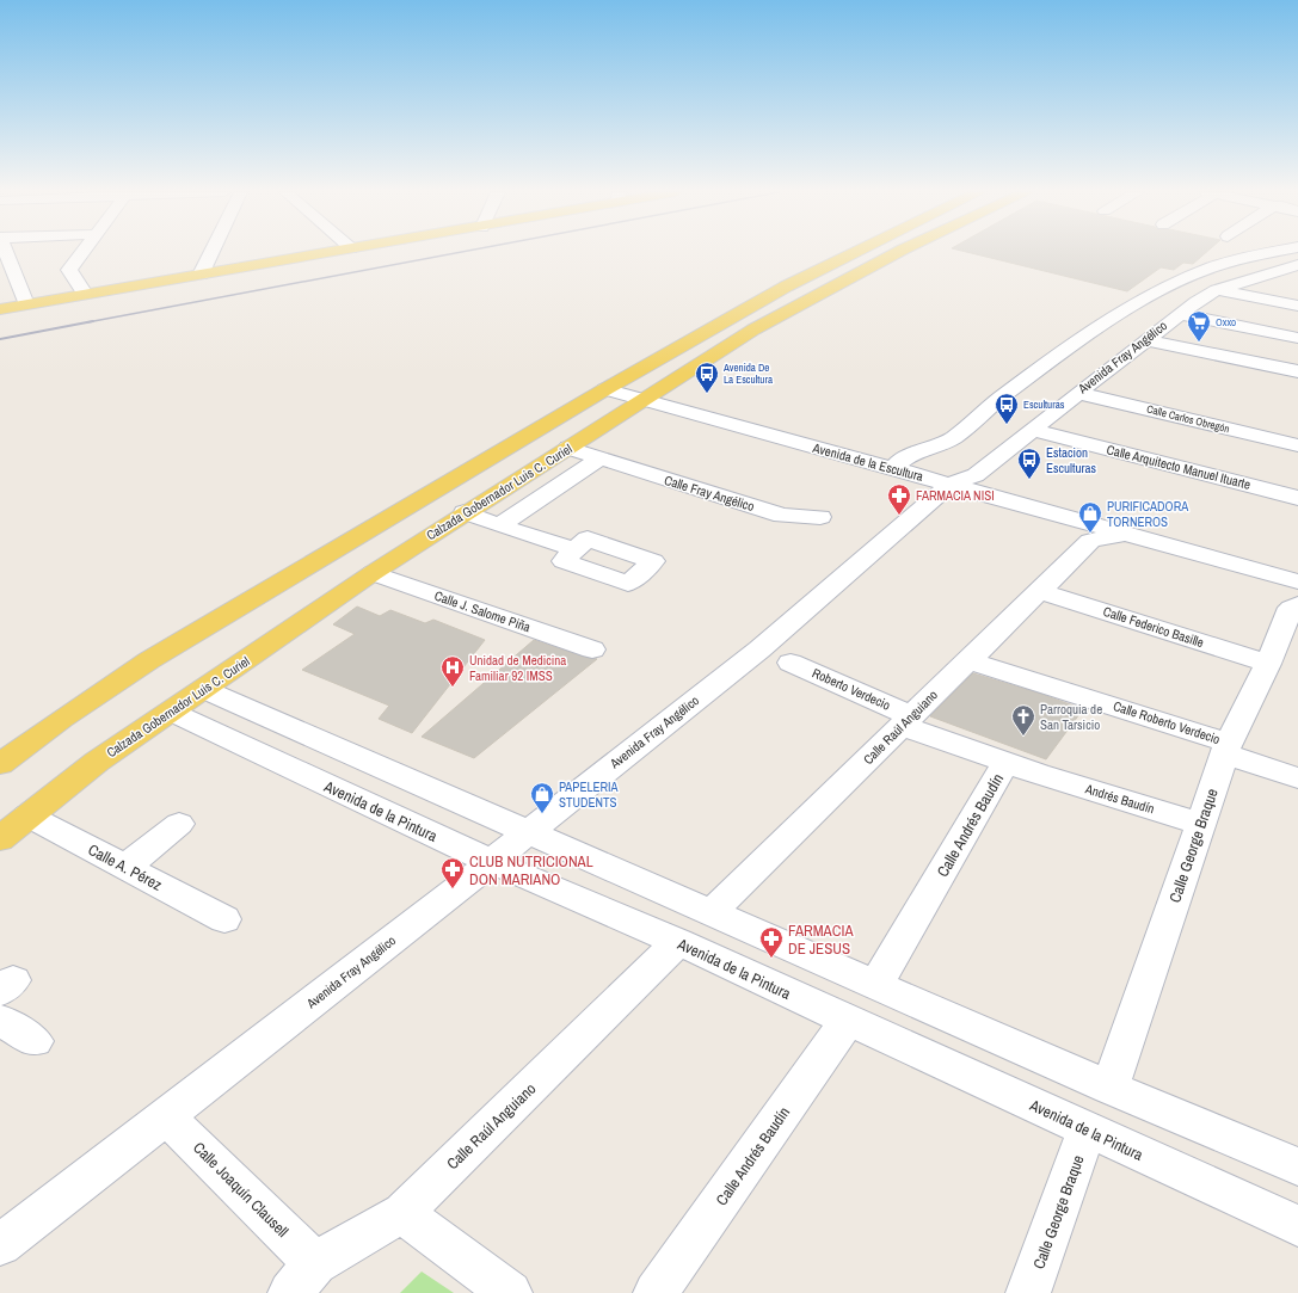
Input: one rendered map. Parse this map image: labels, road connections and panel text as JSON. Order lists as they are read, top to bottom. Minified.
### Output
{"streets":{"main road":["Calzada Gobernador Luis C. Curiel"],"street":["Avenida Fray Angélico","Calle Carlos Obregón","Avenida de la Escultura","Calle Arquitecto Manuel Ituarte","Calle Fray Angélico","Calle J. Salome Piña","Calle Federico Basille","Roberto Verdecio","Calle Roberto Verdecio","Calle Raúl Anguiano","Andrés Baudín","Avenida de la Pintura","Calle Andrés Baudín","Calle George Braque","Calle A. Pérez","Calle Joaquín Clausell"]},"crossings":[["Avenida Fray Angélico","Calle Carlos Obregón"],["Avenida Fray Angélico","Avenida de la Escultura"],["Avenida Fray Angélico","Calle Arquitecto Manuel Ituarte"],["Avenida Fray Angélico","Avenida de la Pintura"],["Avenida Fray Angélico","Calle Joaquín Clausell"],["Avenida de la Escultura","Calzada Gobernador Luis C. Curiel"],["Avenida de la Escultura","Calle Raúl Anguiano"],["Avenida de la Escultura","Calle George Braque"],["Calzada Gobernador Luis C. Curiel","Calle Fray Angélico"],["Calzada Gobernador Luis C. Curiel","Calle J. Salome Piña"],["Calzada Gobernador Luis C. Curiel","Avenida de la Pintura"],["Calzada Gobernador Luis C. Curiel","Calle A. Pérez"],["Calle Federico Basille","Calle Raúl Anguiano"],["Calle Federico Basille","Calle George Braque"],["Roberto Verdecio","Calle Raúl Anguiano"],["Calle Roberto Verdecio","Calle Raúl Anguiano"],["Calle Roberto Verdecio","Calle George Braque"],["Calle Raúl Anguiano","Avenida de la Pintura"],["Calle Raúl Anguiano","Calle George Braque"],["Calle Raúl Anguiano","Calle Joaquín Clausell"],["Andrés Baudín","Calle Andrés Baudín"],["Andrés Baudín","Calle George Braque"],["Avenida de la Pintura","Calle Andrés Baudín"],["Avenida de la Pintura","Calle George Braque"]],"places":{"supermarket":["Oxxo"],"bus stop":["Avenida De La Escultura","Esculturas","Estacion Esculturas"],"pharmacy":["FARMACIA NISI","CLUB NUTRICIONAL DON MARIANO","FARMACIA DE JESUS"],"shop":["PURIFICADORA TORNEROS","PAPELERIA STUDENTS"],"hospital":["Unidad de Medicina Familiar 92 IMSS"],"church":["Parroquia de San Tarsicio"]}}
